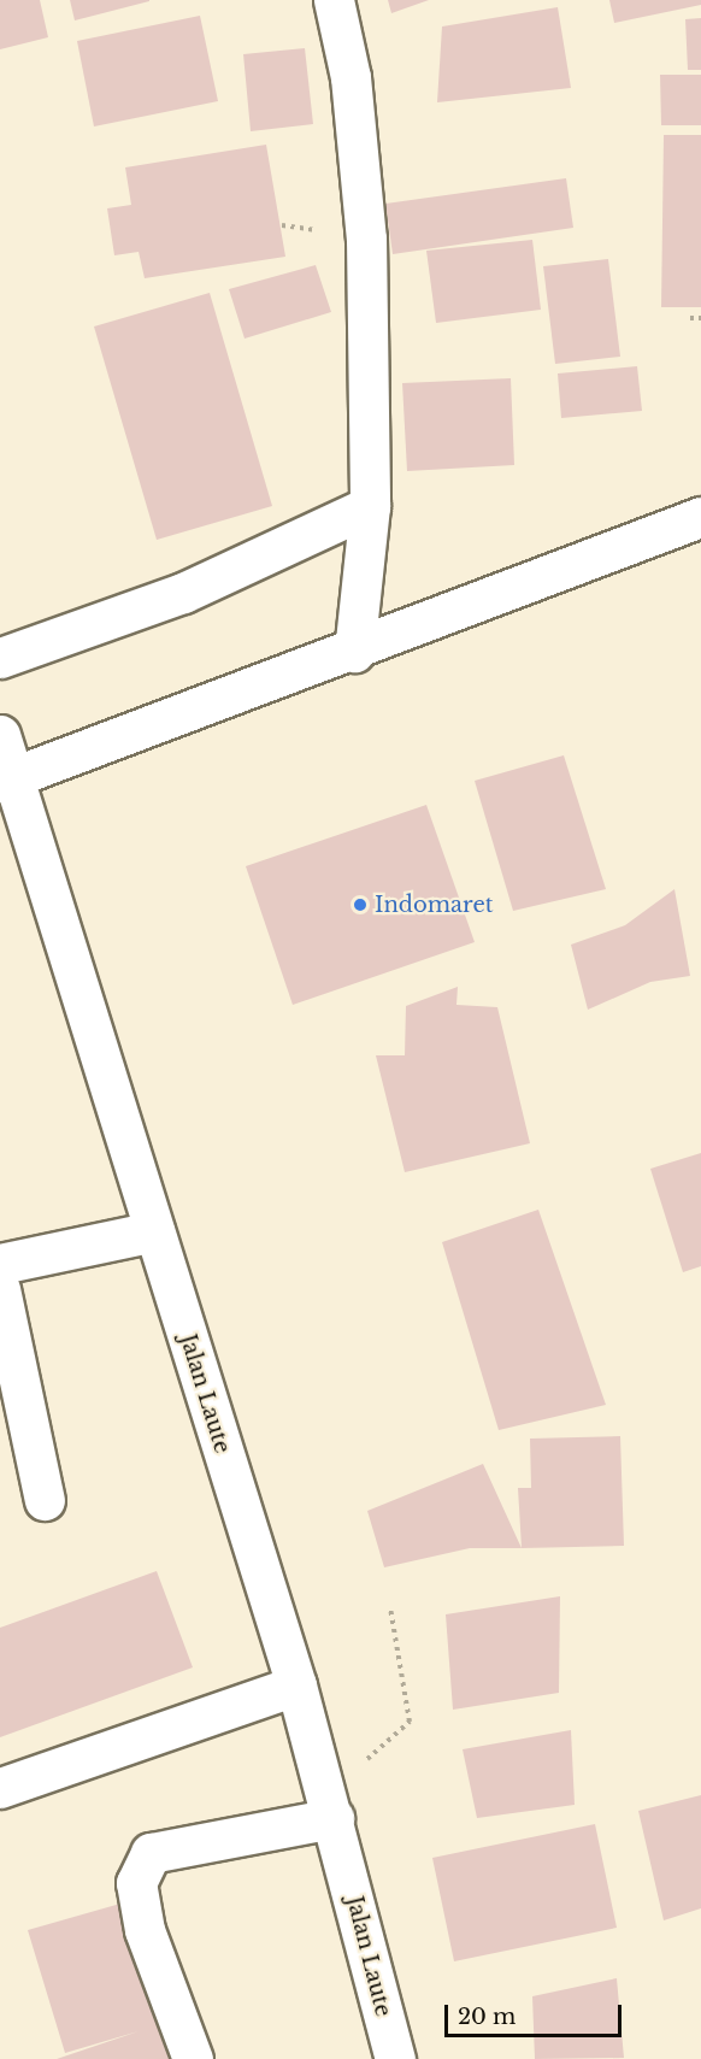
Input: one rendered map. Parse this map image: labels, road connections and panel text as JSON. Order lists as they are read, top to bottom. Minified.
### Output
{"streets":{"street":["Jalan Laute"]},"places":["Indomaret"],"scale_bar":"20 m"}
